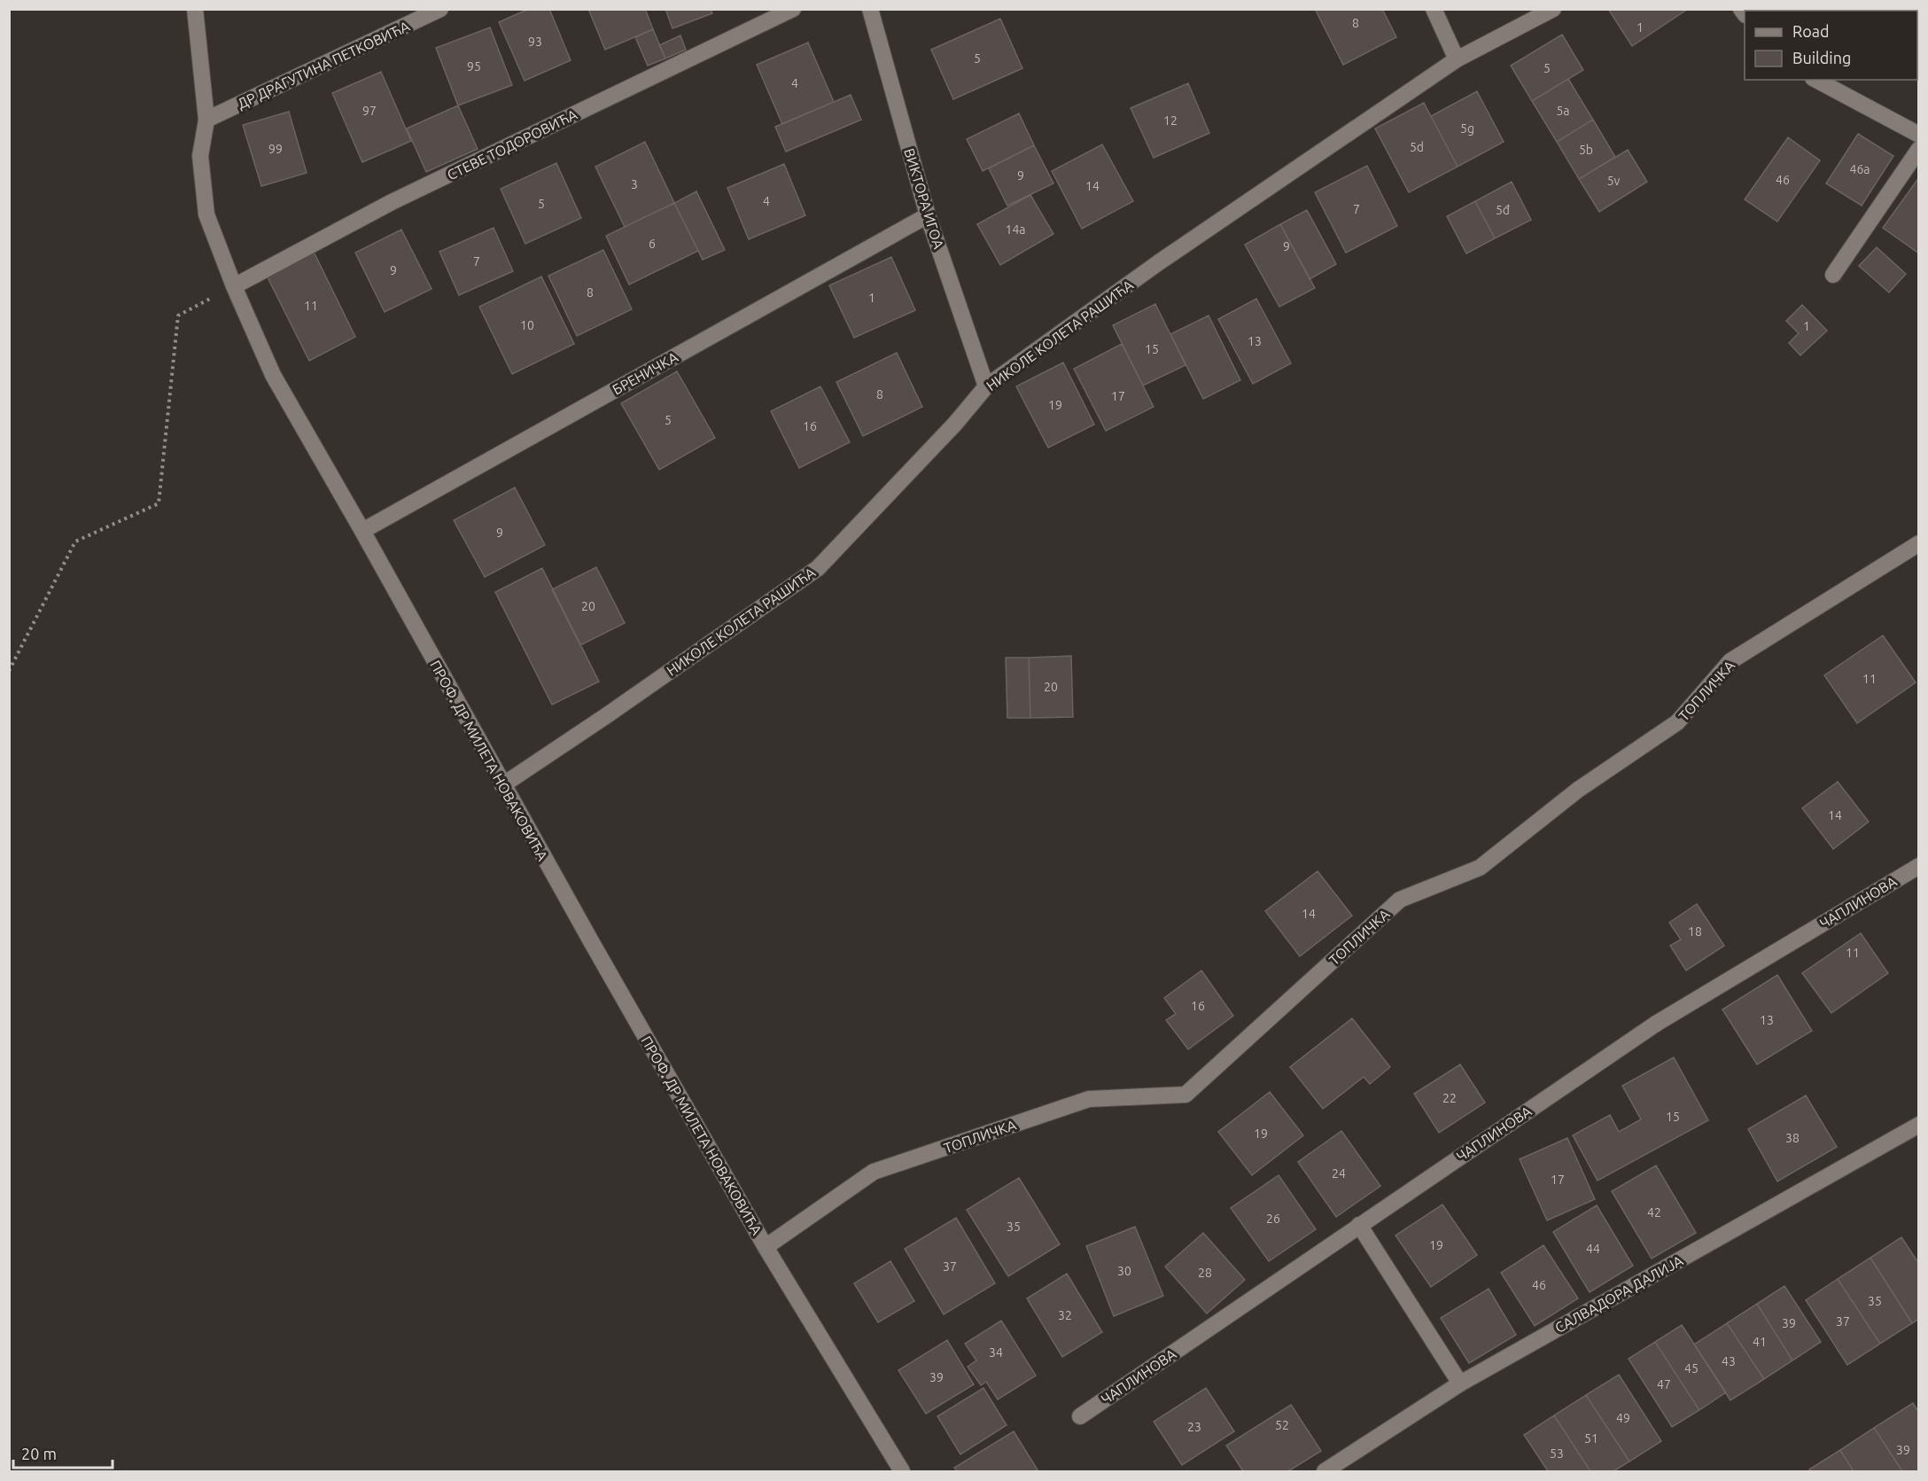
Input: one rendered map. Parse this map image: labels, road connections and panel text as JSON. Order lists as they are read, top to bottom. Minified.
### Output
{"streets":{"street":["ДР ДРАГУТИНА ПЕТКОВИЋА","СТЕВЕ ТОДОРОВИЋА","ВИКТОРА ИГОА","НИКОЛЕ КОЛЕТА РАШИЋА","БРЕНИЧКА","ТОПЛИЧКА","ПРОФ. ДР МИЛЕТА НОВАКОВИЋА","ЧАПЛИНОВА","САЛВАДОРА ДАЛИЈА"]},"crossings":[["ДР ДРАГУТИНА ПЕТКОВИЋА","ПРОФ. ДР МИЛЕТА НОВАКОВИЋА"],["СТЕВЕ ТОДОРОВИЋА","ПРОФ. ДР МИЛЕТА НОВАКОВИЋА"],["ВИКТОРА ИГОА","НИКОЛЕ КОЛЕТА РАШИЋА"],["ВИКТОРА ИГОА","БРЕНИЧКА"],["НИКОЛЕ КОЛЕТА РАШИЋА","ПРОФ. ДР МИЛЕТА НОВАКОВИЋА"],["БРЕНИЧКА","ПРОФ. ДР МИЛЕТА НОВАКОВИЋА"],["ТОПЛИЧКА","ПРОФ. ДР МИЛЕТА НОВАКОВИЋА"]],"house_numbers":["8","1","93","5","95","5","4","97","5a","12","5g","5d","99","5b","46a","9","46","5v","3","14","4","5","7","5đ","14a","6","9","7","9","8","1","11","10","1","13","15","8","17","19","5","16","9","20","11","20","14","14","18","11","16","13","22","15","19","38","24","17","42","26","35","19","44","37","30","28","46","35","32","37","39","41","34","43","45","39","47","49","52","23","51","39","53"],"legend":["Road","Building"],"scale_bar":"20 m"}
